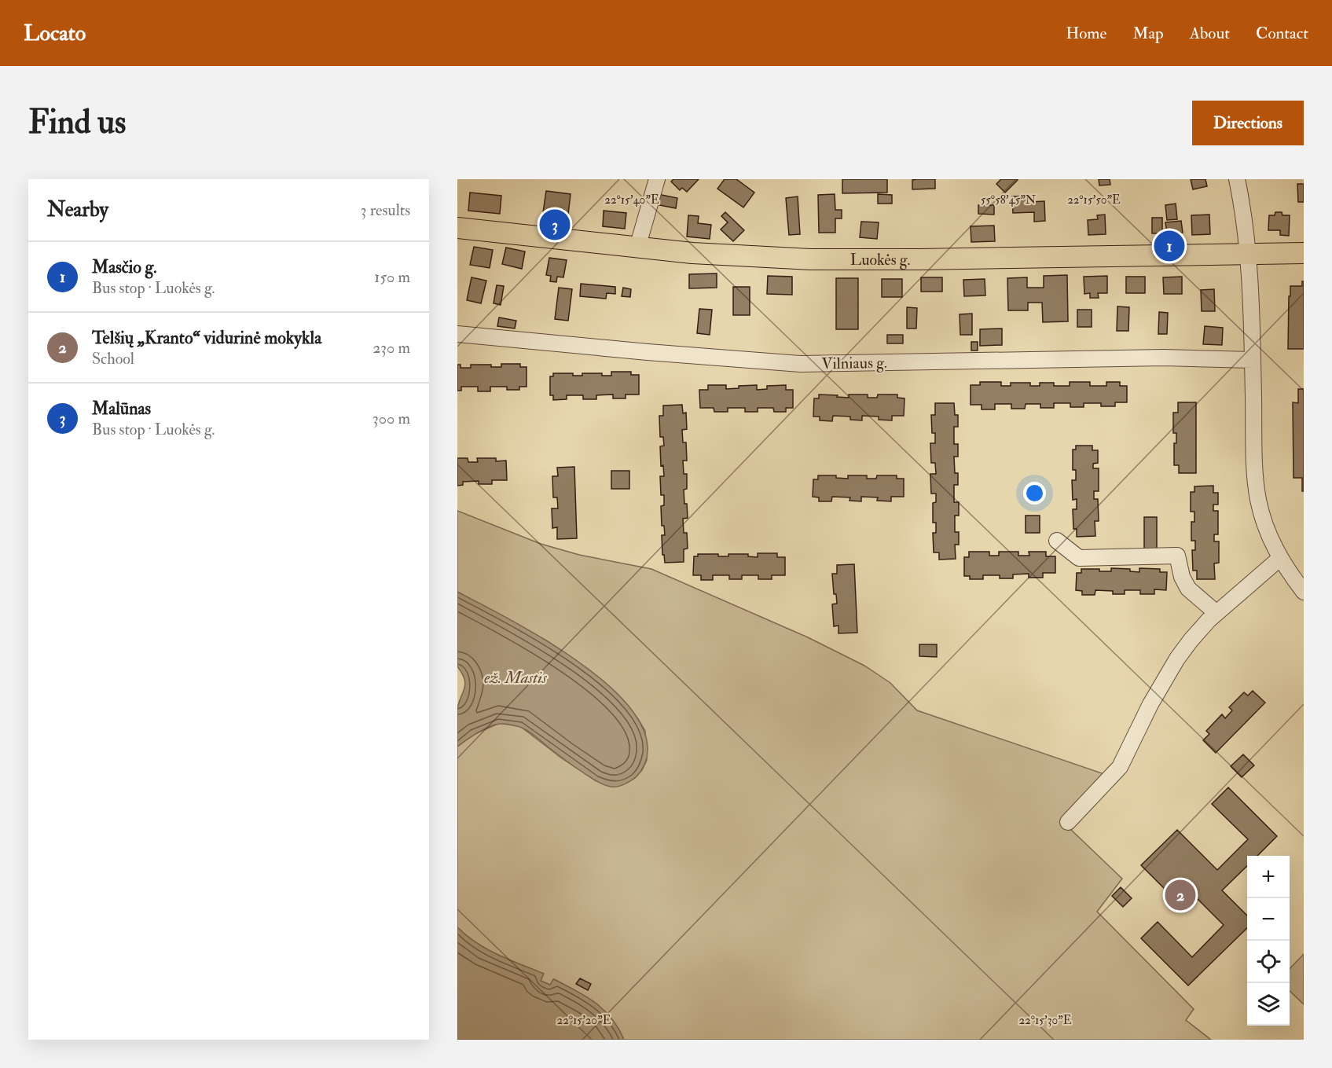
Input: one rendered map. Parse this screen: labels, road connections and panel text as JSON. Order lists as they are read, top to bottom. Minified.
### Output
{"streets":{"main road":["Luokės g."],"street":["Vilniaus g."]},"water":["ež. Mastis"],"page":{"header":"Locato","nav":["Home","Map","About","Contact"],"buttons":"Directions","title":"Find us","heading":["Nearby","3 results"],"pins":["3","1","2"],"list":[{"mark":"1","name":"Masčio g.","note":"Bus stop · Luokės g.","value":"150 m"},{"mark":"2","name":"Telšių „Kranto“ vidurinė mokykla","note":"School","value":"230 m"},{"mark":"3","name":"Malūnas","note":"Bus stop · Luokės g.","value":"300 m"}],"map_buttons":["+","−"]},"coordinates":["22°15'40\"E","22°15'50\"E","55°58'45\"N","22°15'20\"E","22°15'30\"E"]}
